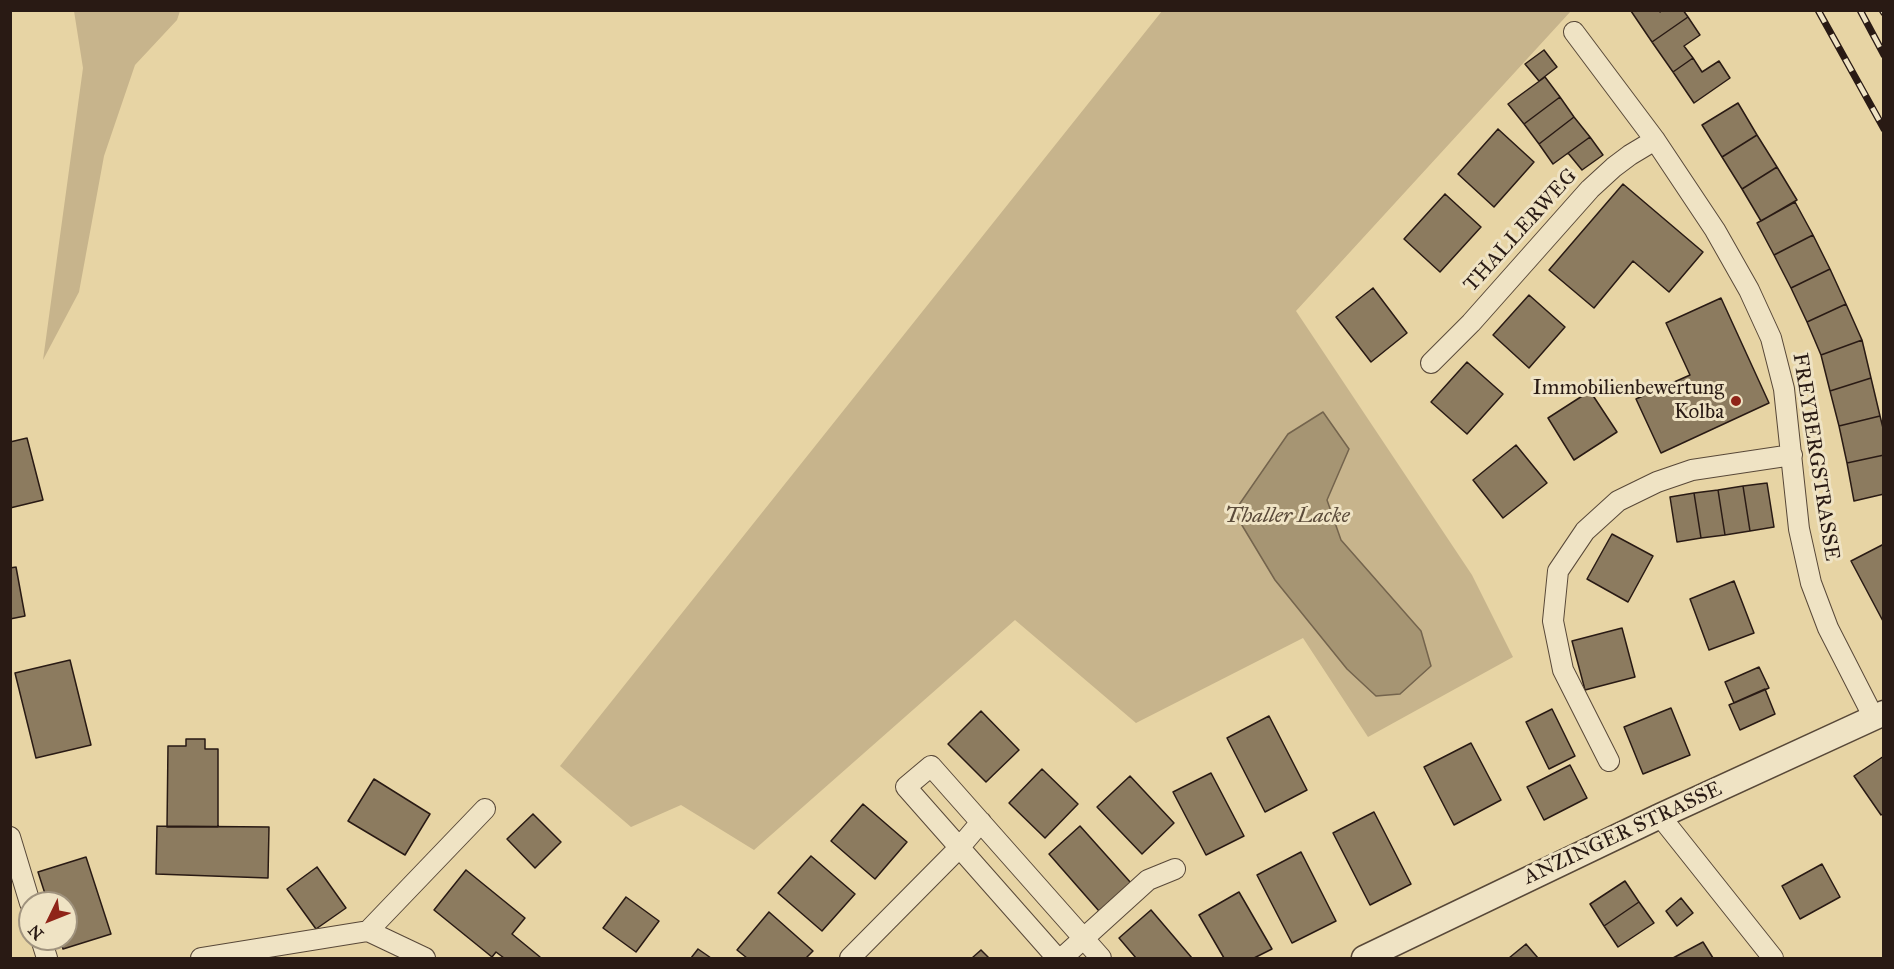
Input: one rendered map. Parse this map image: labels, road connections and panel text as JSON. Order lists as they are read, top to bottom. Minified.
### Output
{"streets":{"street":["THALLERWEG","FREYBERGSTRASSE","ANZINGER STRASSE"]},"crossings":[["THALLERWEG","FREYBERGSTRASSE"],["FREYBERGSTRASSE","ANZINGER STRASSE"]],"water":["Thaller Lacke"],"places":["Immobilienbewertung Kolba"],"north":"bottom left"}
